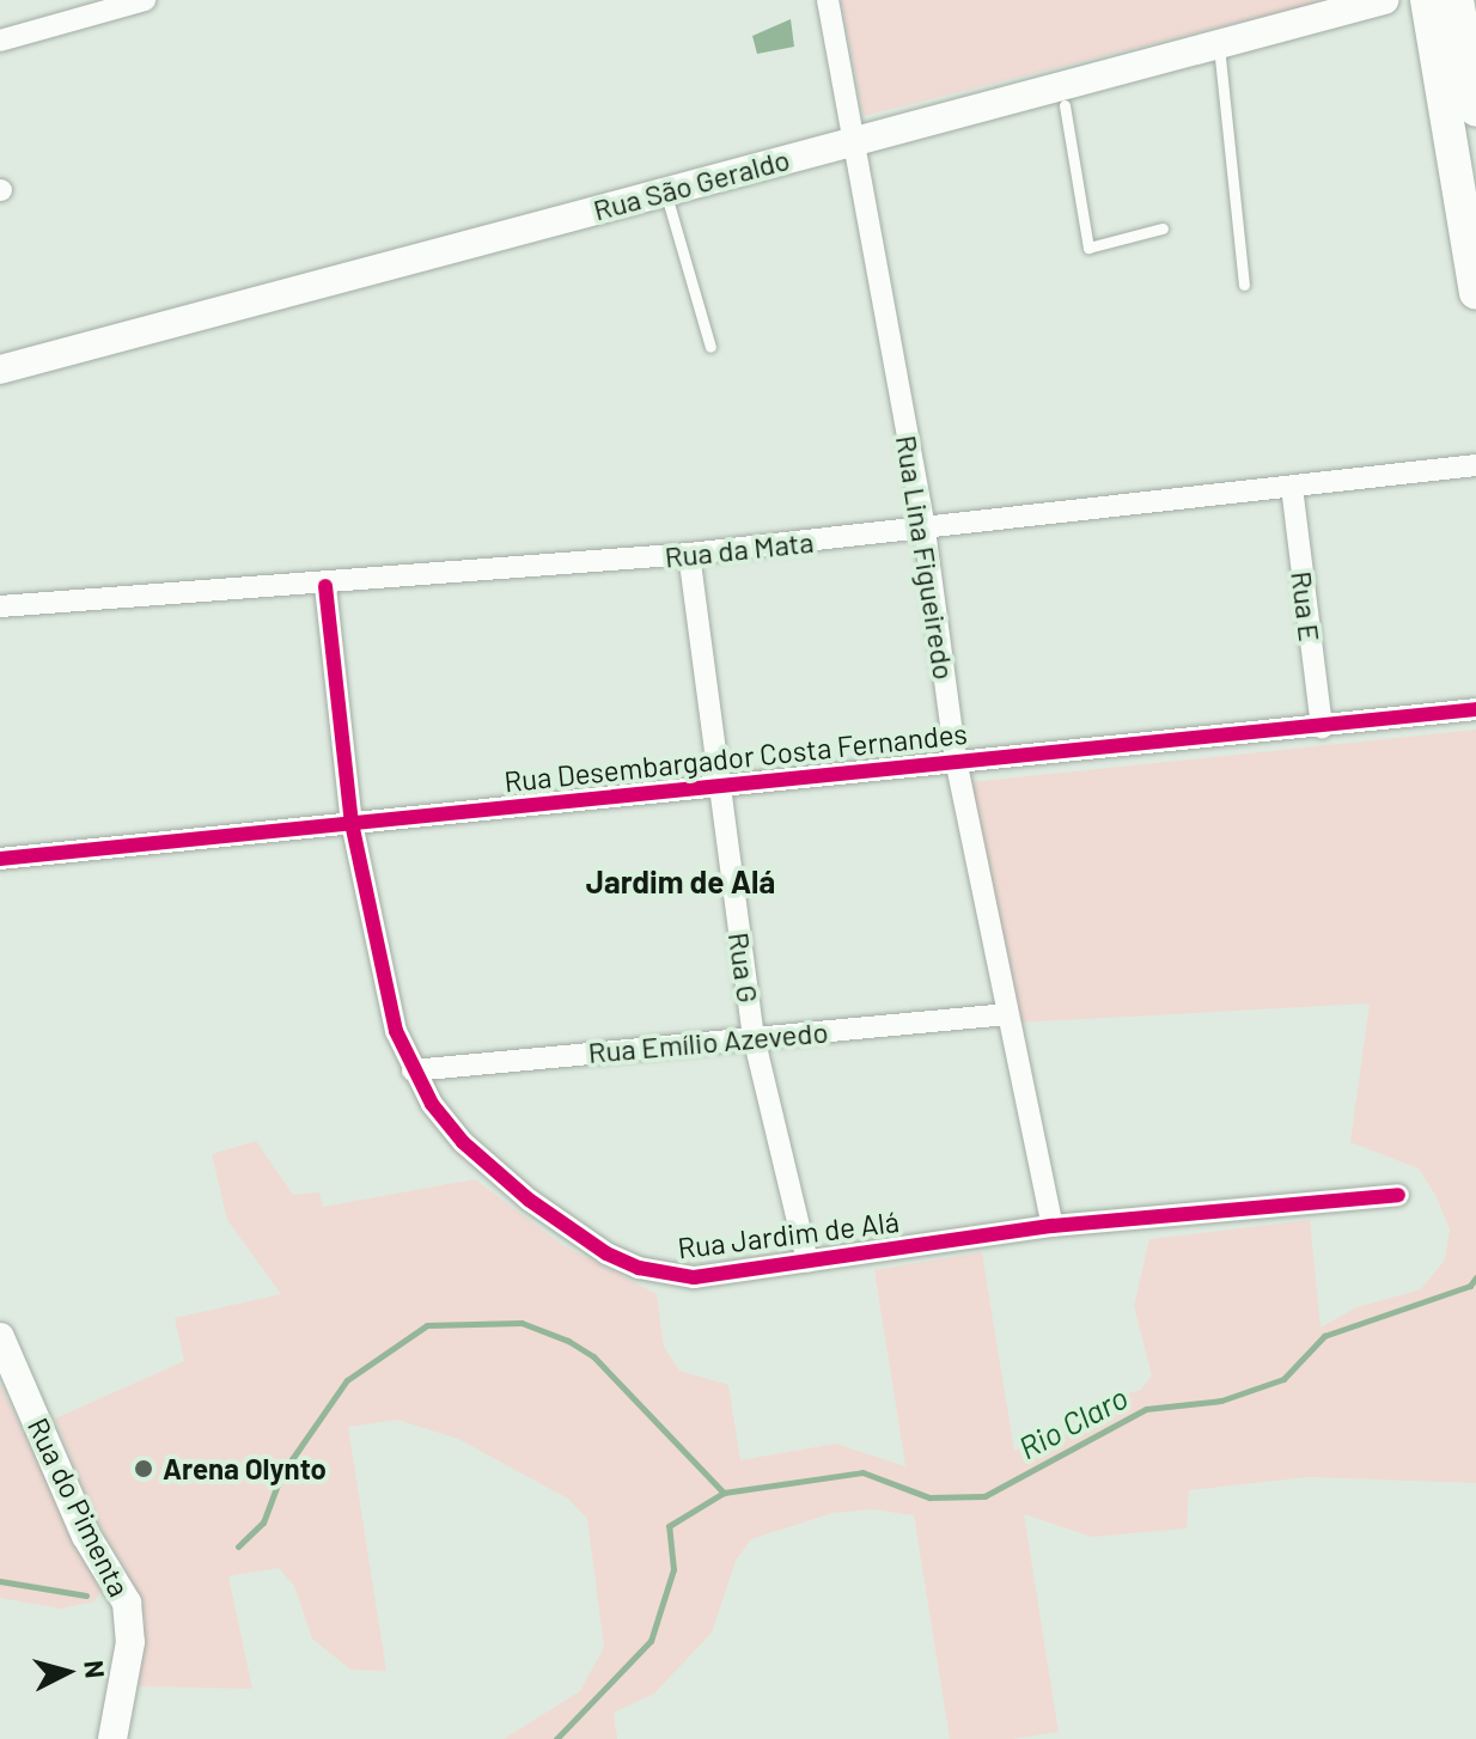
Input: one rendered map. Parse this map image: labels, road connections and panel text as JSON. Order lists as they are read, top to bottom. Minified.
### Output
{"streets":{"street":["Rua São Geraldo","Rua da Mata","Rua Lina Figueiredo","Rua E","Rua Desembargador Costa Fernandes","Rua G","Rua Emílio Azevedo","Rua Jardim de Alá","Rua do Pimenta"]},"crossings":[["Rua São Geraldo","Rua Lina Figueiredo"],["Rua da Mata","Rua Lina Figueiredo"],["Rua da Mata","Rua E"],["Rua da Mata","Rua G"],["Rua da Mata","Rua Jardim de Alá"],["Rua Lina Figueiredo","Rua Desembargador Costa Fernandes"],["Rua Lina Figueiredo","Rua Emílio Azevedo"],["Rua Lina Figueiredo","Rua Jardim de Alá"],["Rua E","Rua Desembargador Costa Fernandes"],["Rua Desembargador Costa Fernandes","Rua G"],["Rua Desembargador Costa Fernandes","Rua Jardim de Alá"],["Rua G","Rua Emílio Azevedo"],["Rua G","Rua Jardim de Alá"],["Rua Emílio Azevedo","Rua Jardim de Alá"]],"districts":["Jardim de Alá"],"water":["Rio Claro"],"places":["Arena Olynto"],"north":"right"}
